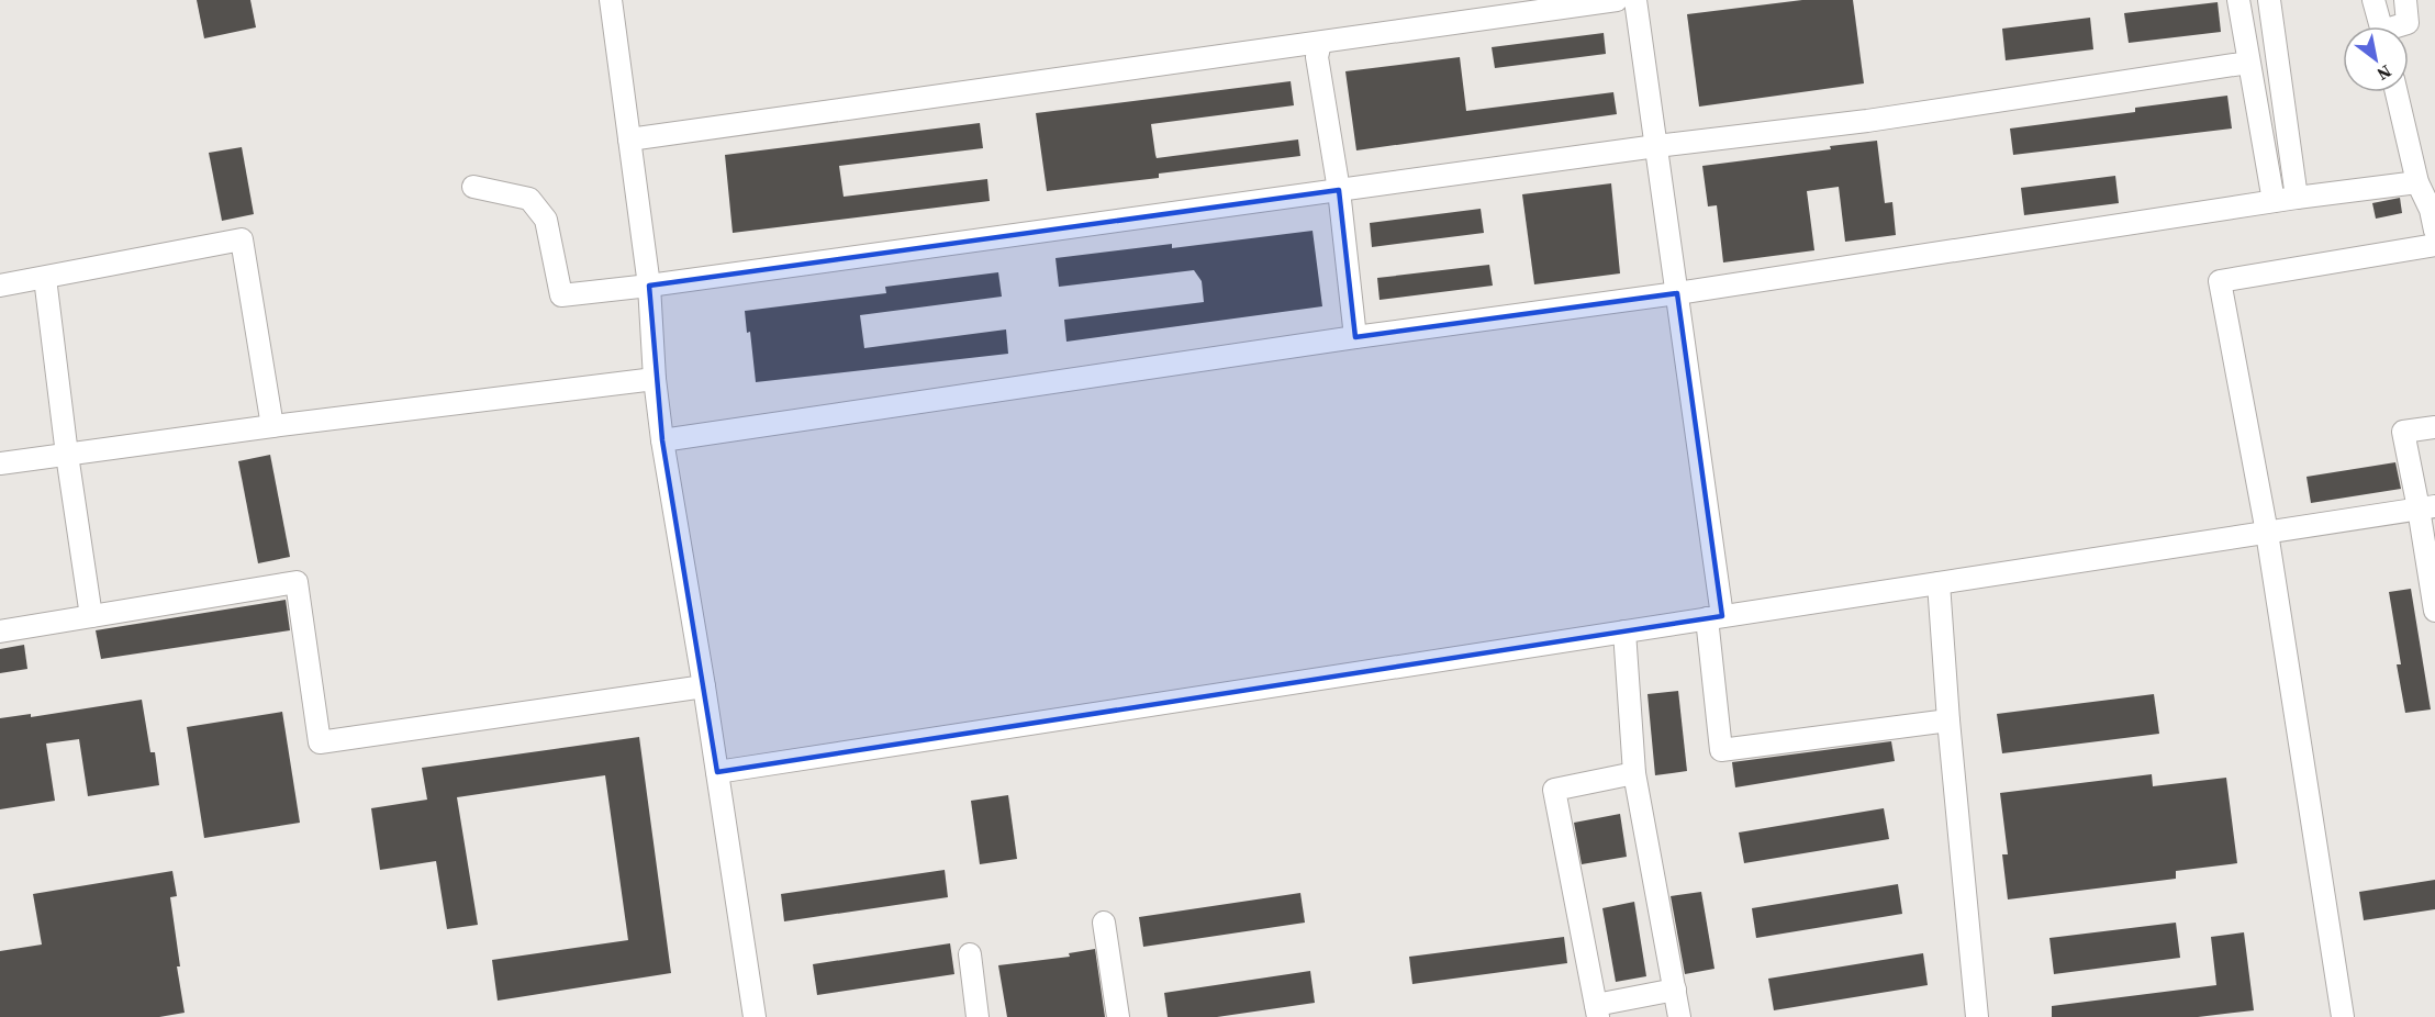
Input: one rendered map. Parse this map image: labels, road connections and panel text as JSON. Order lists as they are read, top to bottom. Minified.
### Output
{"north":"bottom right"}
